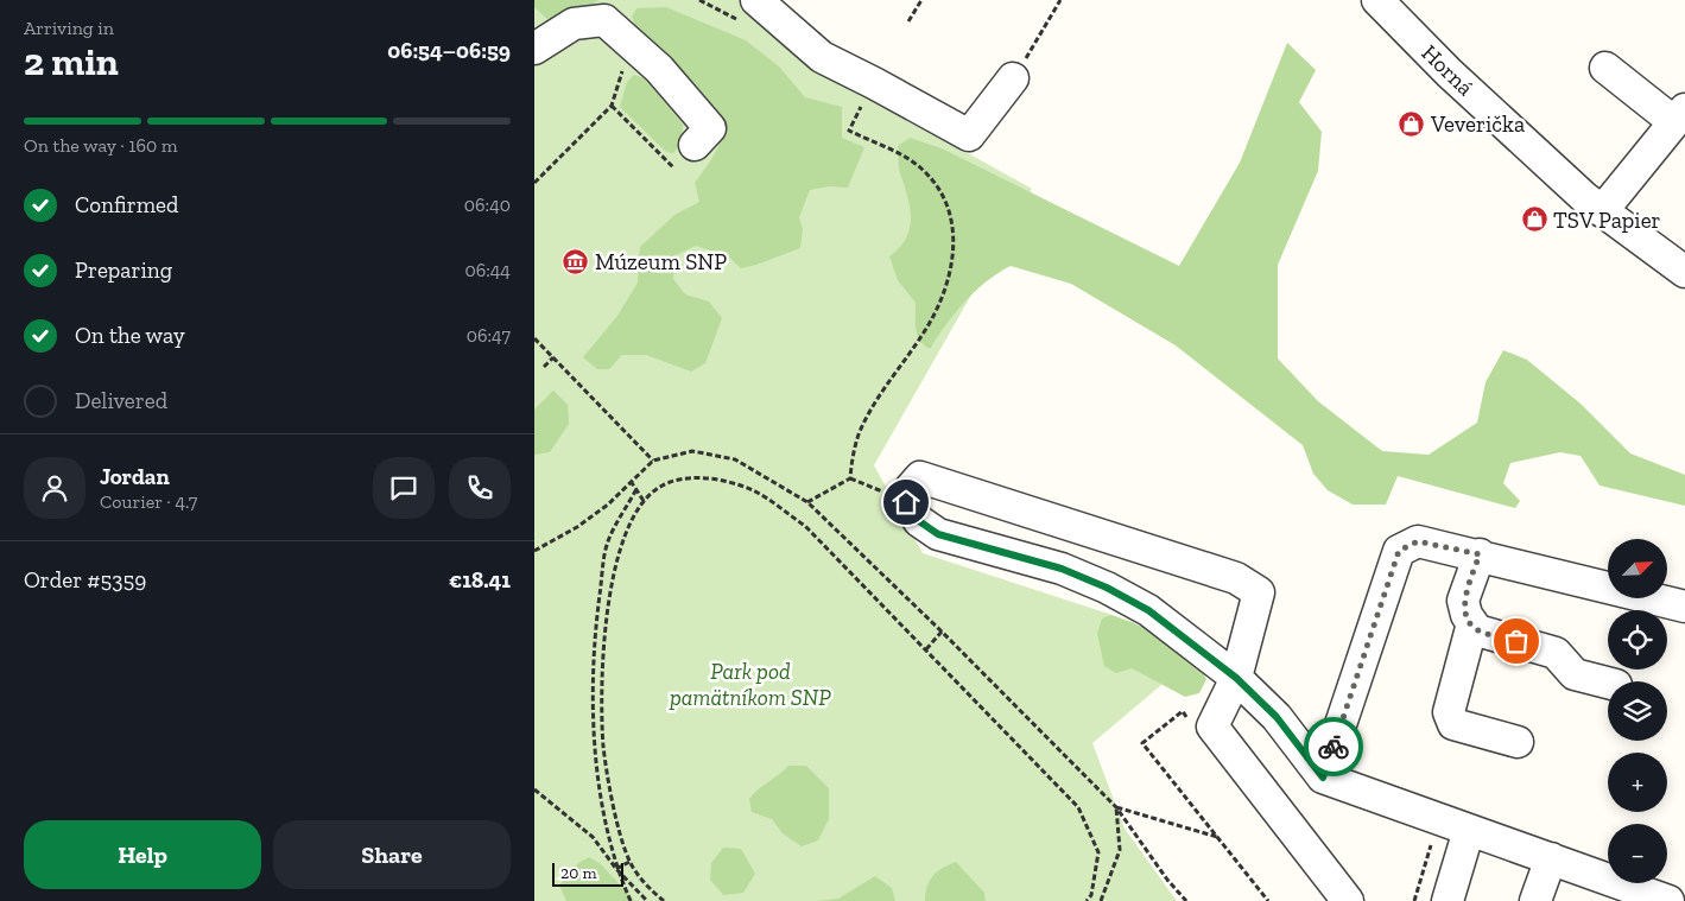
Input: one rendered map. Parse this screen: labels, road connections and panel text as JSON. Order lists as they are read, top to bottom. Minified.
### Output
{"streets":{"street":["Horná"]},"parks":["Park pod pamätníkom SNP"],"places":{"shop":["Veverička","TSV Papier"],"museum":["Múzeum SNP"]},"scale_bar":"20 m","north":"top right","page":{"heading":["2 min","Arriving in","06:54–06:59"],"panel":["Jordan","Courier · 4.7","Order #5359","€18.41"],"bar":"On the way · 160 m","list":[["Confirmed","06:40"],["Preparing","06:44"],["On the way","06:47"],"Delivered"],"map_buttons":["+","−"],"buttons":["Help","Share"],"scale":"20 m"}}
